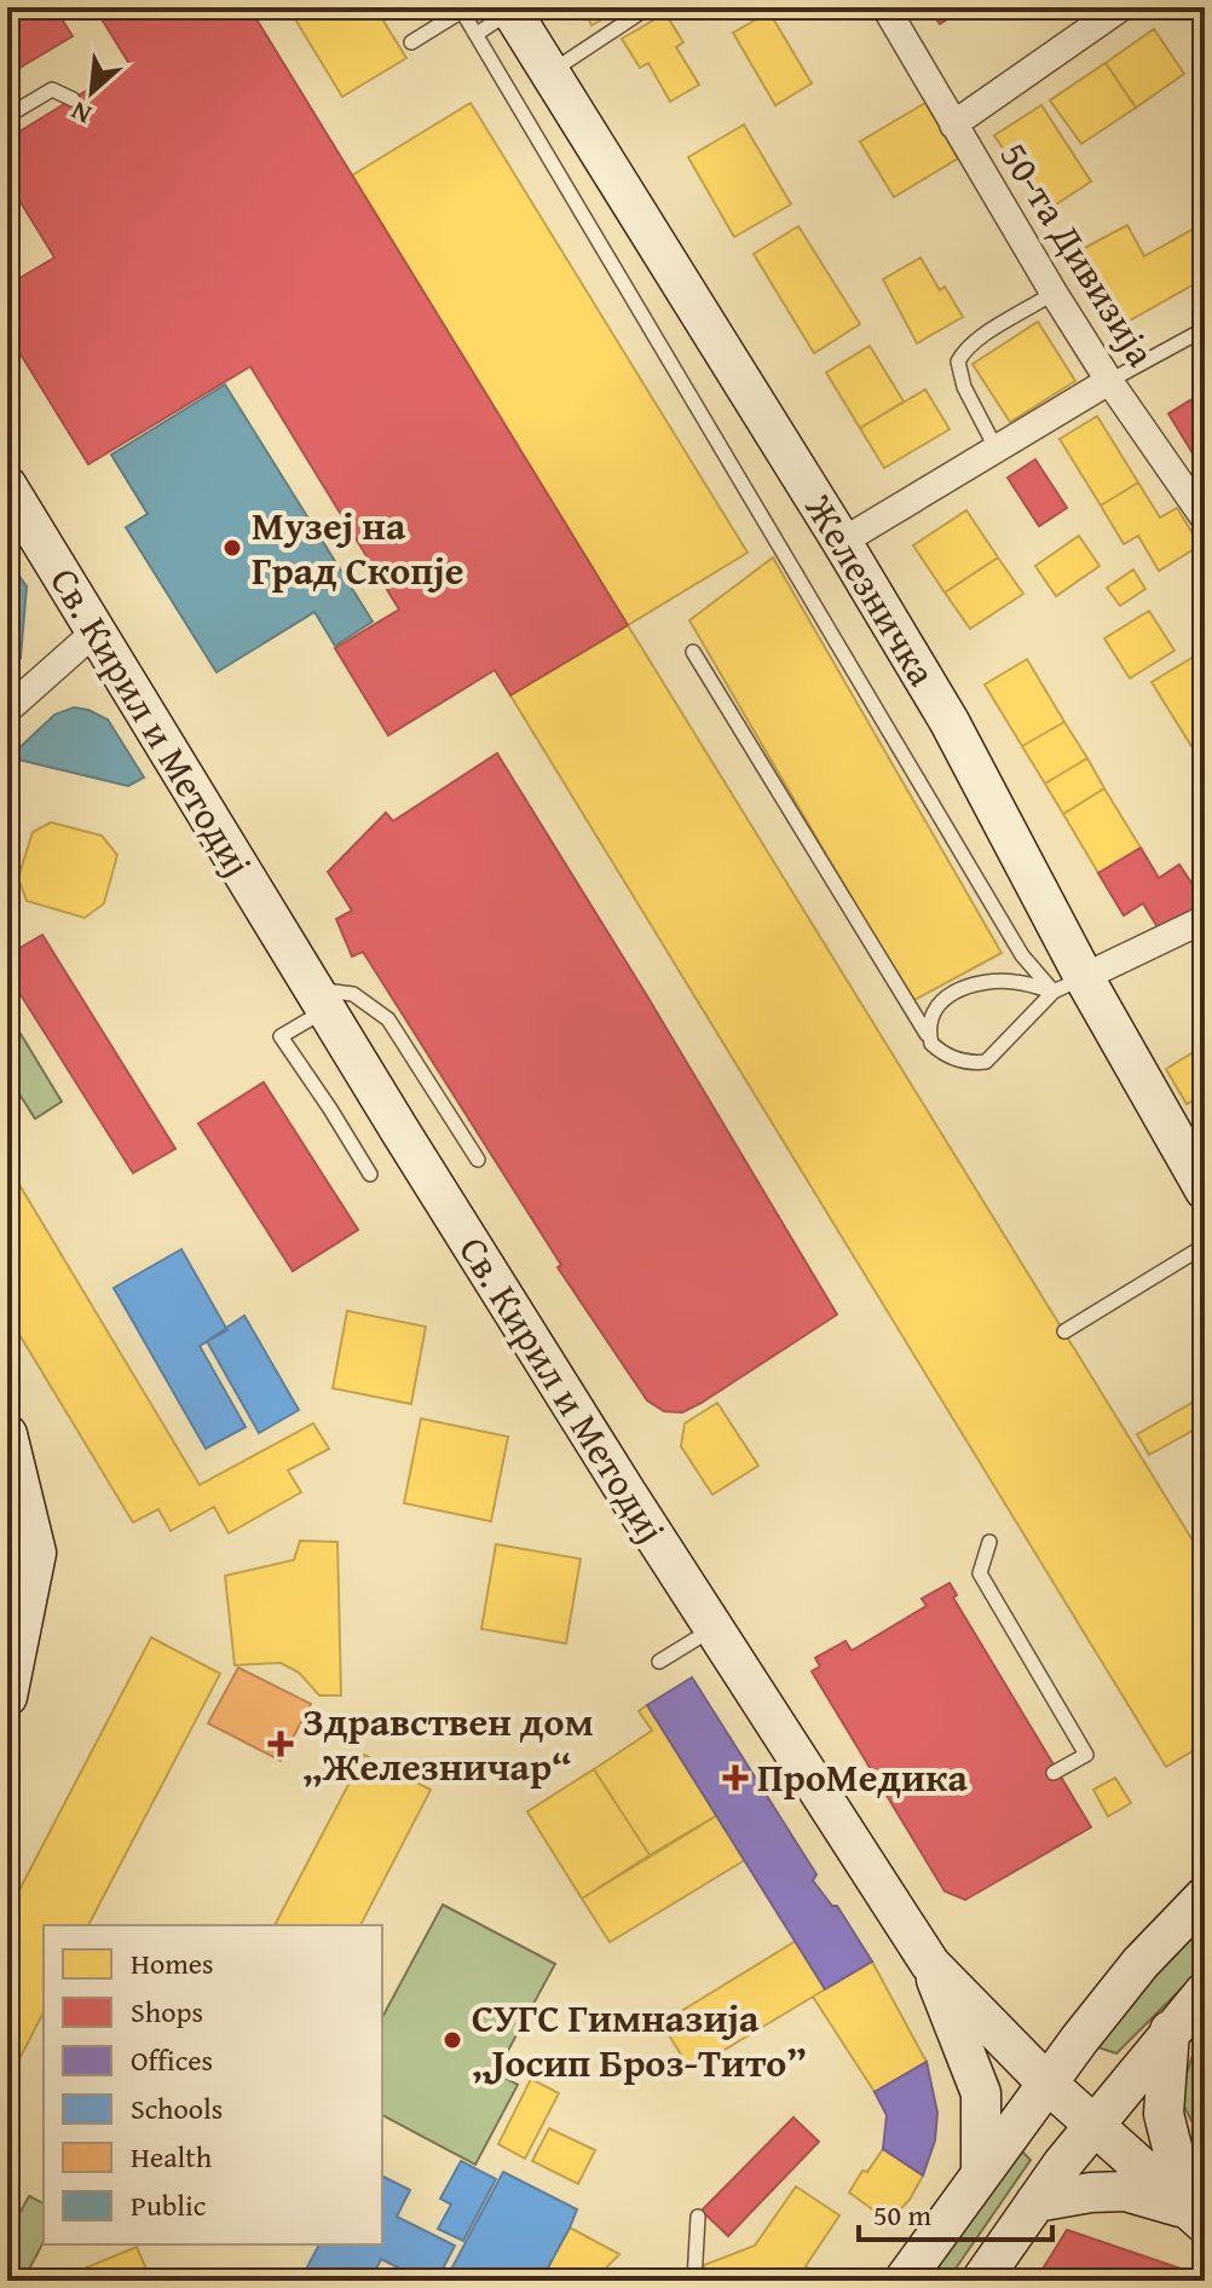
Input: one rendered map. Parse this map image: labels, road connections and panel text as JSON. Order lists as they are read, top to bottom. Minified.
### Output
{"streets":{"street":["50-та Дивизија","Железничка","Св. Кирил и Методиј"]},"places":{"other":["Музеј на Град Скопје","СУГС Гимназија „Јосип Броз-Тито”"],"health":["Здравствен дом „Железничар“","ПроМедика"]},"legend":["Homes","Shops","Offices","Schools","Health","Public"],"scale_bar":"50 m","north":"bottom left"}
